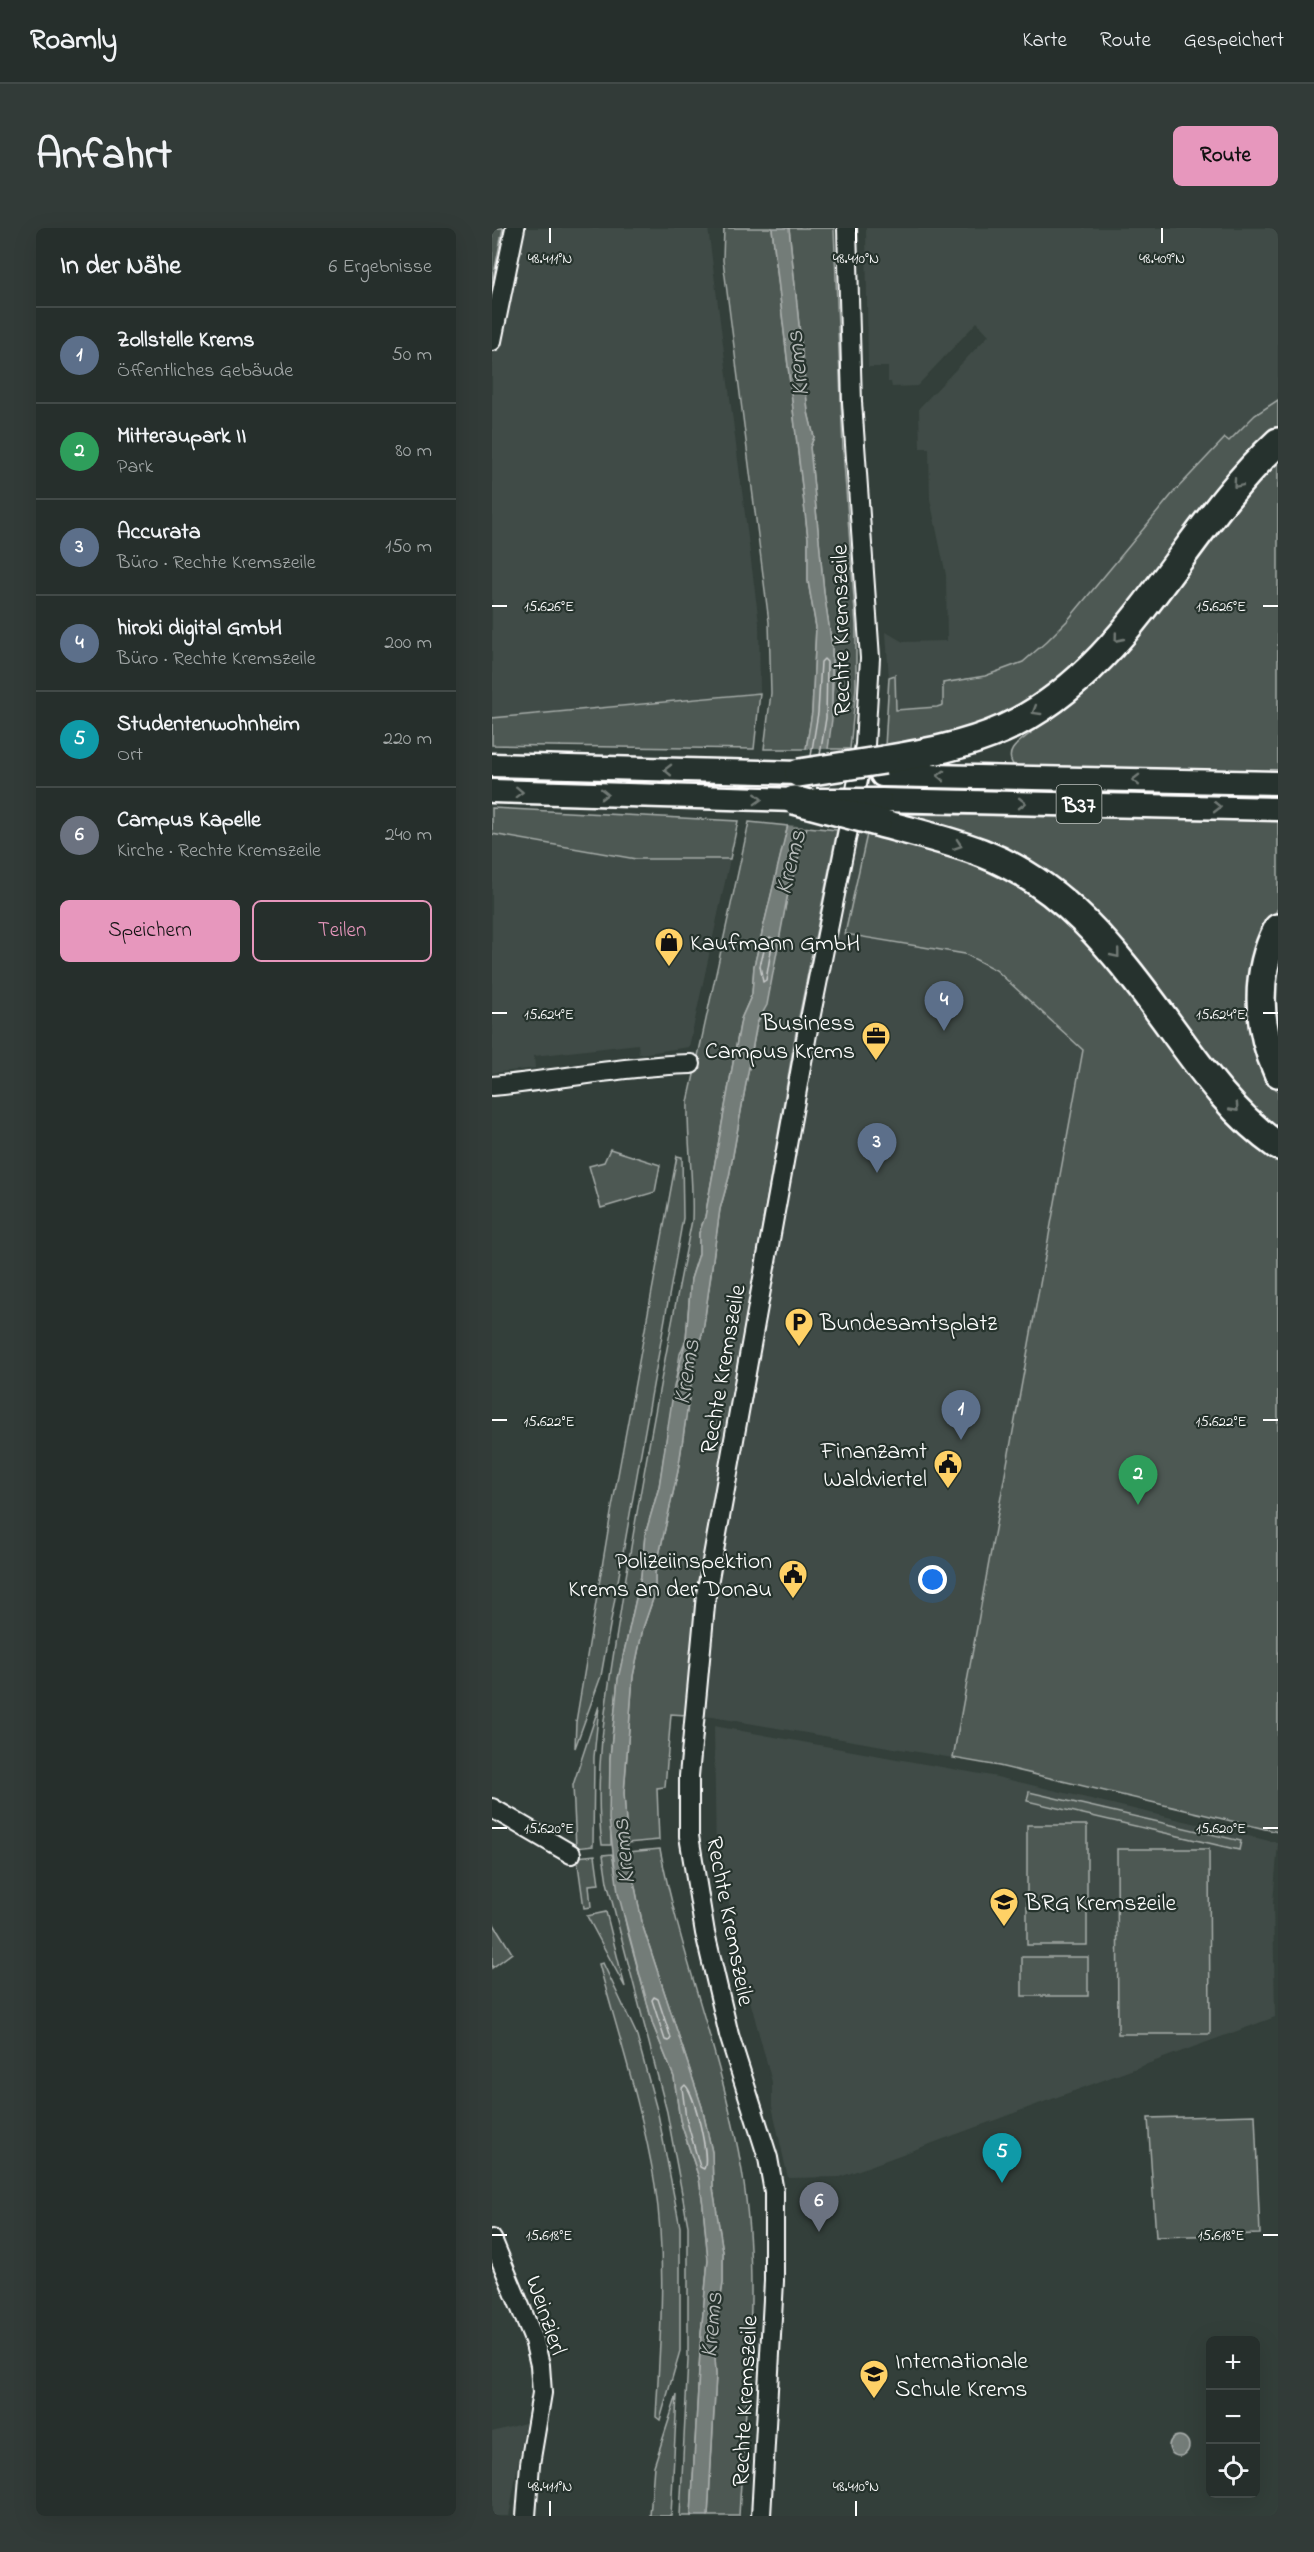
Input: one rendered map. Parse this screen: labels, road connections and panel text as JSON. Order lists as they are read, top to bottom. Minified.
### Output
{"streets":{"main road":["B37"],"street":["Rechte Kremszeile","Weinzierl"]},"water":["Krems"],"places":{"shop":["Kaufmann GmbH"],"office":["Business Campus Krems"],"parking":["Bundesamtsplatz"],"public building":["Finanzamt Waldviertel","Polizeiinspektion Krems an der Donau"],"school or university":["BRG Kremszeile","Internationale Schule Krems"]},"page":{"header":"Roamly","nav":["Karte","Route","Gespeichert"],"title":"Anfahrt","buttons":["Route",["Speichern","Teilen"]],"heading":["In der Nähe","6 Ergebnisse"],"list":[{"mark":"1","name":"Zollstelle Krems","note":"Öffentliches Gebäude","value":"50 m"},{"mark":"2","name":"Mitteraupark II","note":"Park","value":"80 m"},{"mark":"3","name":"Accurata","note":"Büro · Rechte Kremszeile","value":"150 m"},{"mark":"4","name":"hiroki digital GmbH","note":"Büro · Rechte Kremszeile","value":"200 m"},{"mark":"5","name":"Studentenwohnheim","note":"Ort","value":"220 m"},{"mark":"6","name":"Campus Kapelle","note":"Kirche · Rechte Kremszeile","value":"240 m"}],"pins":["4","3","1","2","5","6"],"map_buttons":["+","−"]},"coordinates":["48.411°N","48.410°N","48.409°N","15.626°E","15.624°E","15.622°E","15.620°E","15.618°E"]}
